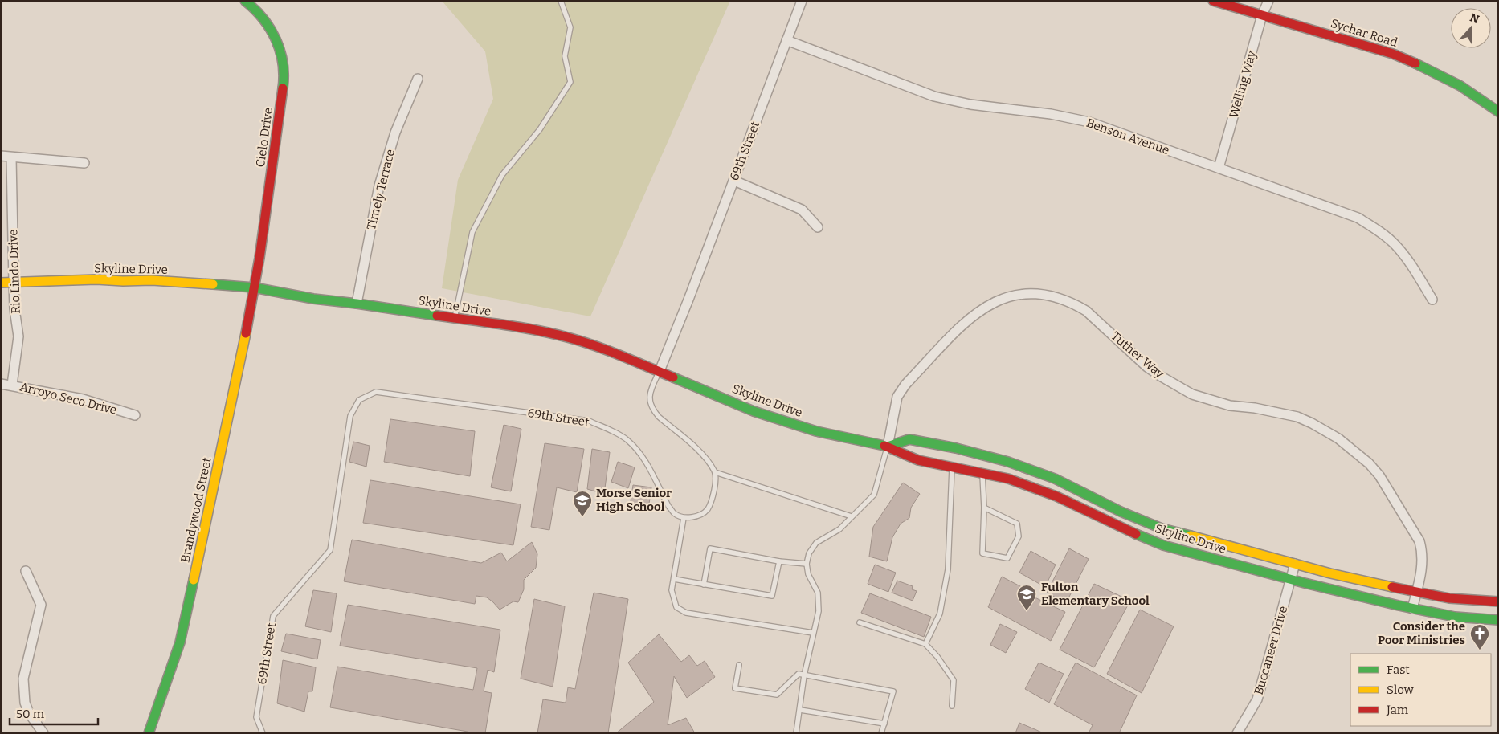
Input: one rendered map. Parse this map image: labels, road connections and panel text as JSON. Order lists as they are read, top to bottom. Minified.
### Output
{"streets":{"main road":["Sychar Road","Cielo Drive","Skyline Drive","Brandywood Street"],"street":["Welling Way","Benson Avenue","69th Street","Timely Terrace","Rio Lindo Drive","Tuther Way","Arroyo Seco Drive","Buccaneer Drive"]},"crossings":[["Sychar Road","Welling Way"],["Welling Way","Benson Avenue"],["Benson Avenue","69th Street"],["Cielo Drive","Skyline Drive"],["Cielo Drive","Brandywood Street"],["69th Street","Skyline Drive"],["Timely Terrace","Skyline Drive"],["Skyline Drive","Rio Lindo Drive"],["Skyline Drive","Tuther Way"],["Skyline Drive","Brandywood Street"],["Skyline Drive","Buccaneer Drive"],["Rio Lindo Drive","Arroyo Seco Drive"]],"places":{"school or university":["Morse Senior High School","Fulton Elementary School"],"church":["Consider the Poor Ministries"]},"legend":["Fast","Slow","Jam"],"scale_bar":"50 m","north":"top"}
